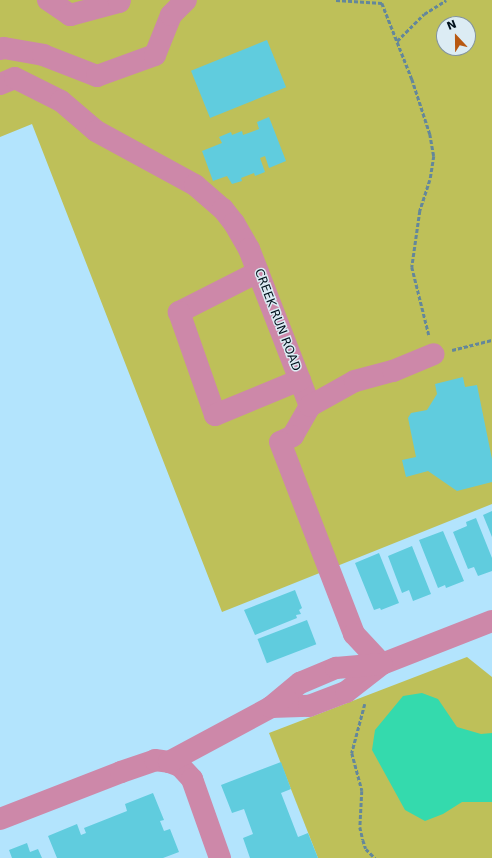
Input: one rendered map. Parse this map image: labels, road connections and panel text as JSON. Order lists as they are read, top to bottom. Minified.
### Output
{"streets":{"street":["CREEK RUN ROAD"]},"north":"top"}
